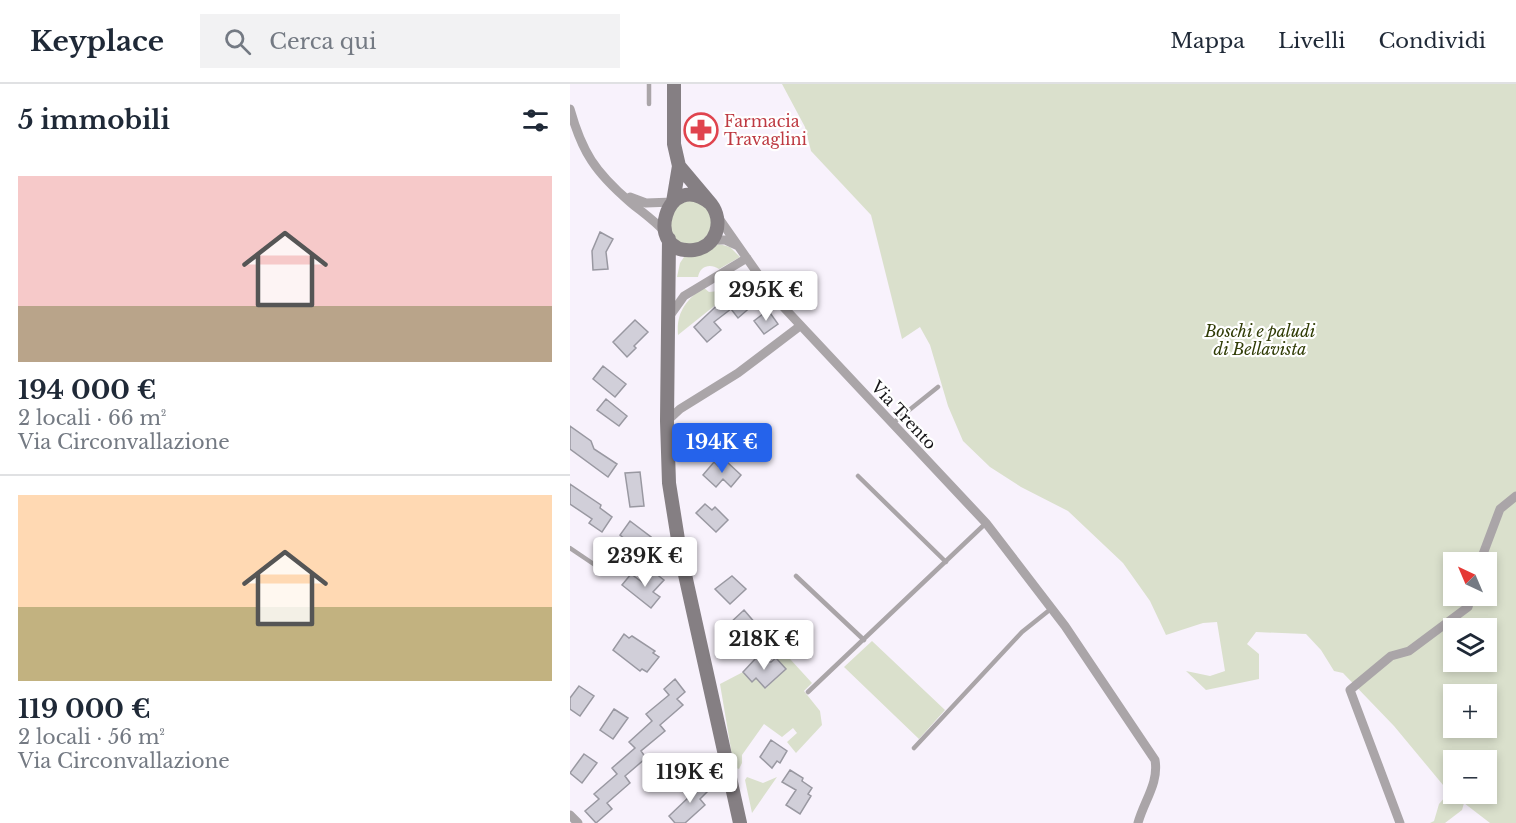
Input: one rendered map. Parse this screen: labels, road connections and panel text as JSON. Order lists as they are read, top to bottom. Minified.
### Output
{"streets":{"street":["Via Trento"]},"parks":["Boschi e paludi di Bellavista"],"places":{"pharmacy":["Farmacia Travaglini"]},"north":"top left","page":{"header":"Keyplace","search":"Cerca qui","nav":["Mappa","Livelli","Condividi"],"heading":"5 immobili","list":[{"name":"194 000 €","note":"2 locali · 66 m² · Via Circonvallazione"},{"name":"119 000 €","note":"2 locali · 56 m² · Via Circonvallazione"}],"price":["295K €","194K €","239K €","218K €","119K €"],"map_buttons":["+","−"]}}
